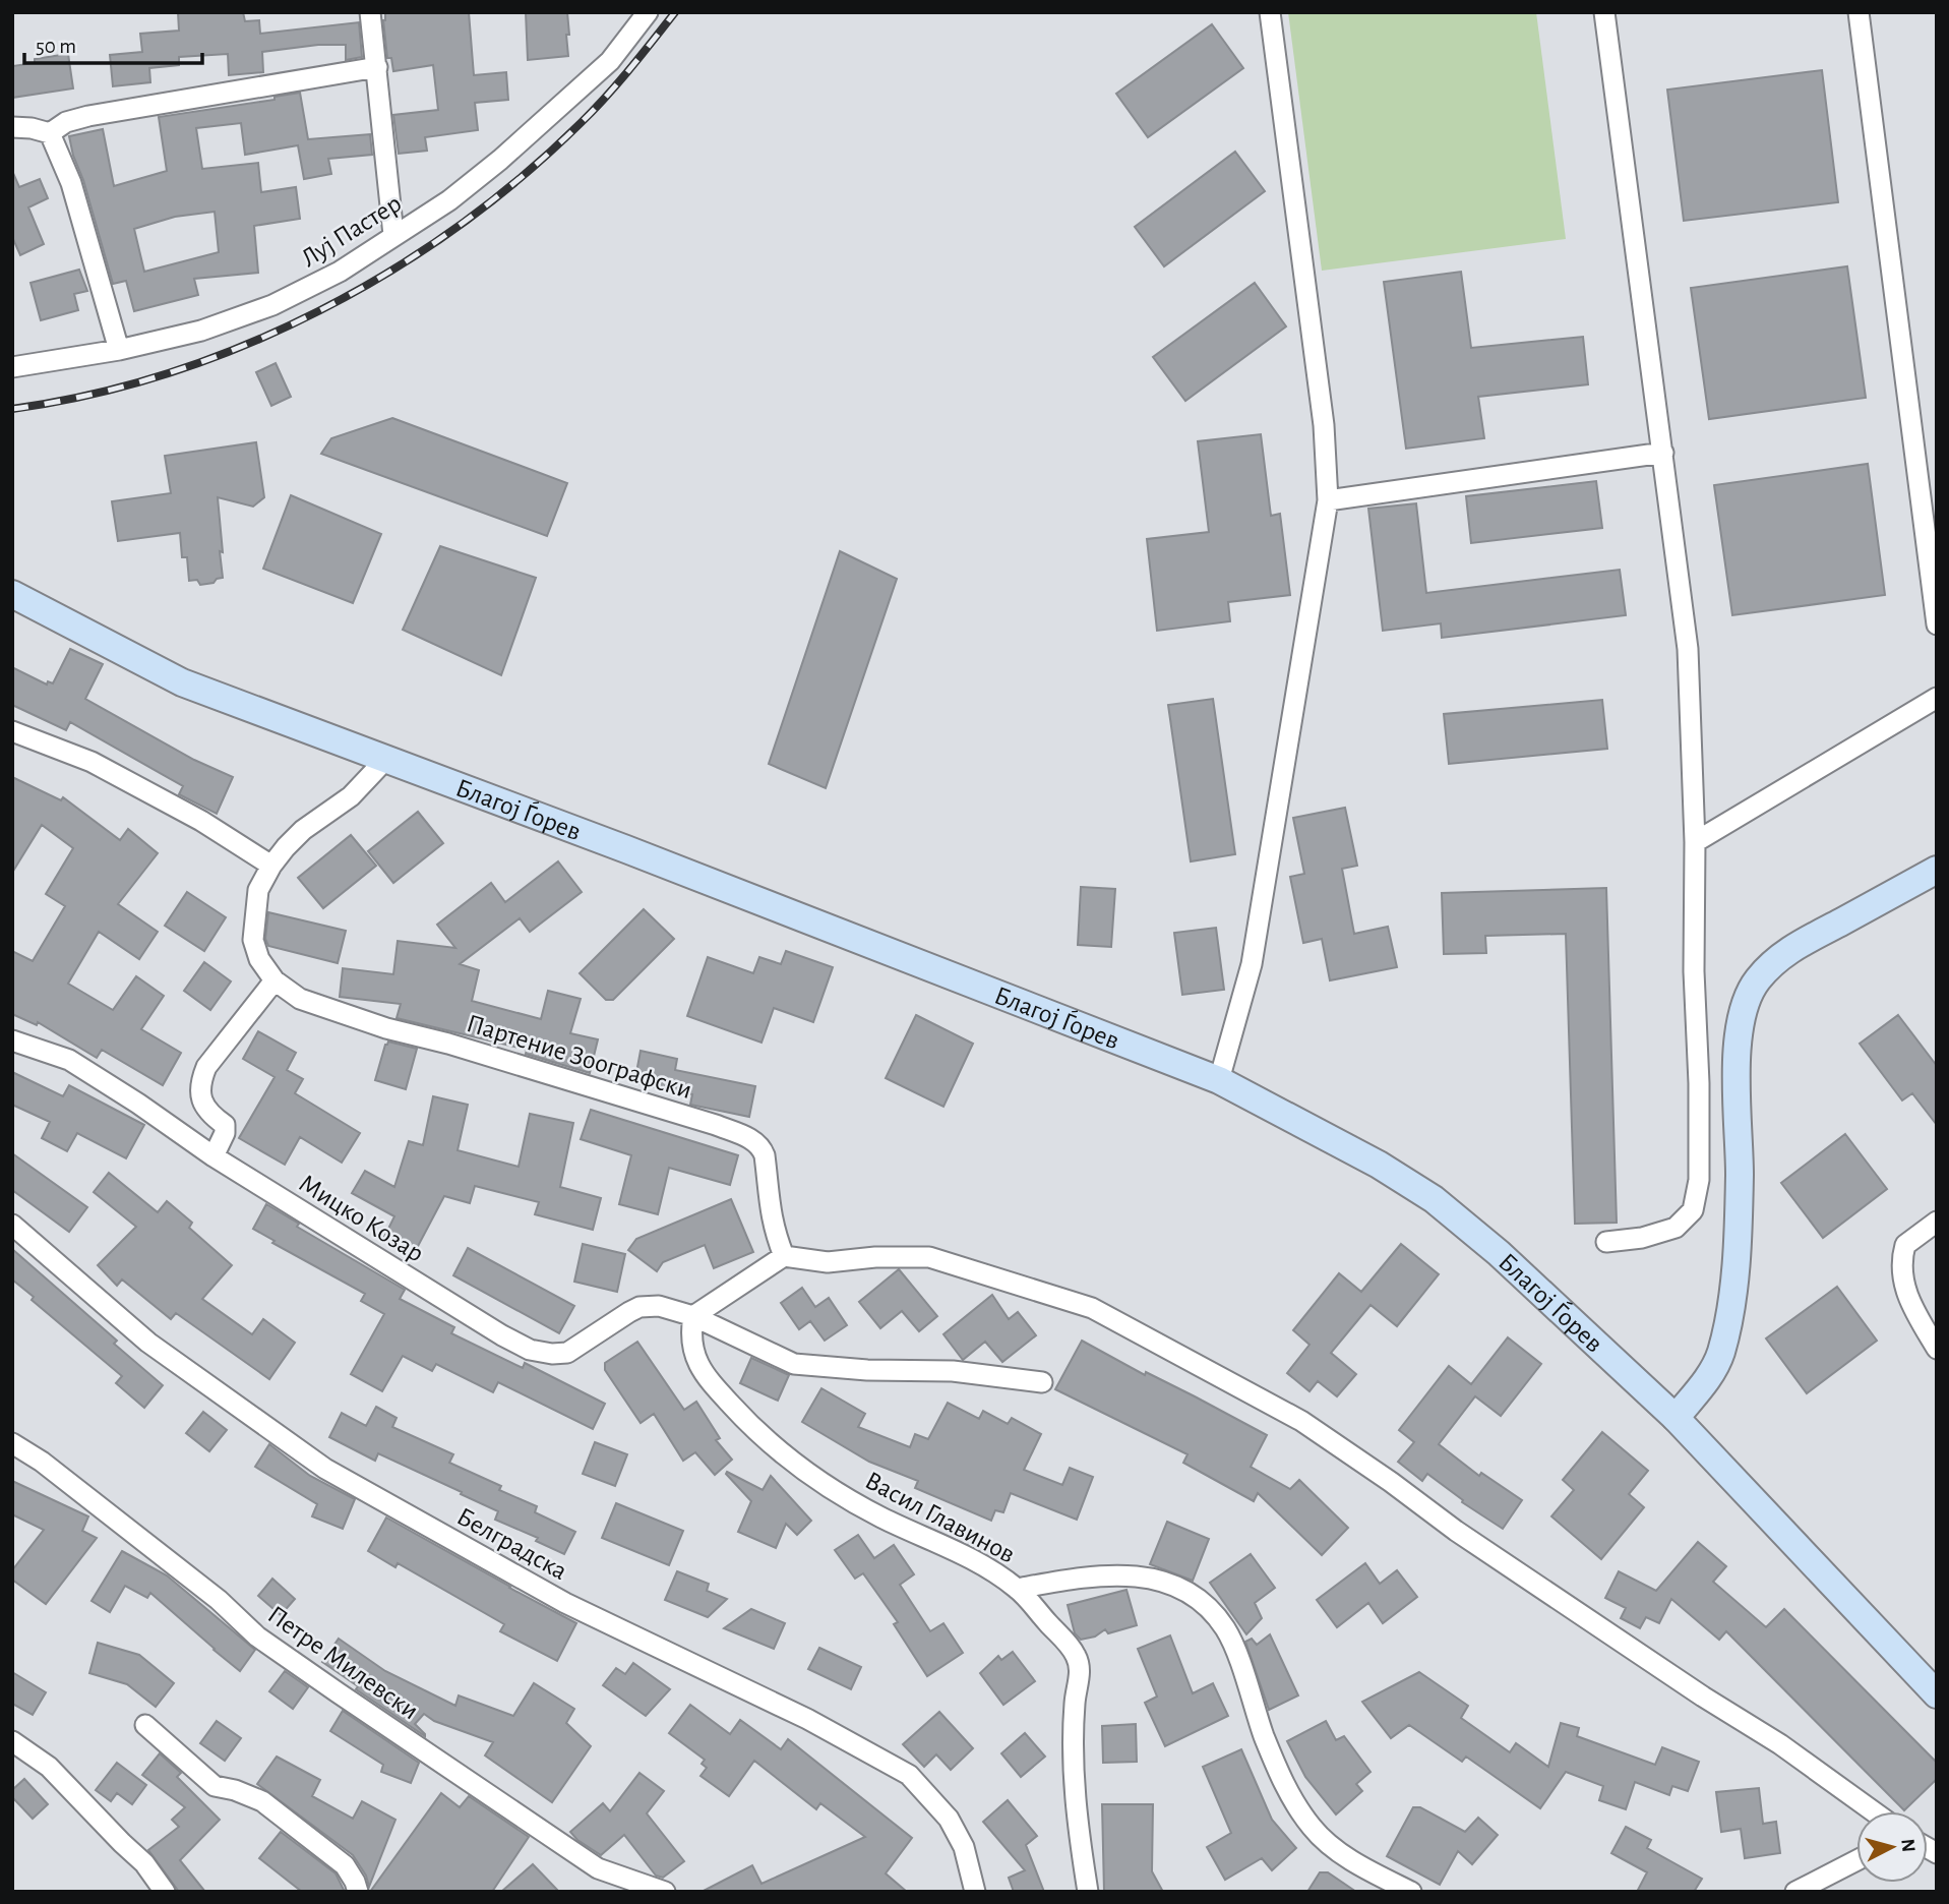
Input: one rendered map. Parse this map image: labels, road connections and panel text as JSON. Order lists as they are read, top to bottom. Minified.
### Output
{"streets":{"main road":["Благој Ѓорев"],"street":["Луј Пастер","Партение Зоографски","Мицко Козар","Васил Главинов","Белградска","Петре Милевски"]},"crossings":[["Благој Ѓорев","Партение Зоографски"],["Мицко Козар","Васил Главинов"]],"scale_bar":"50 m","north":"right"}
